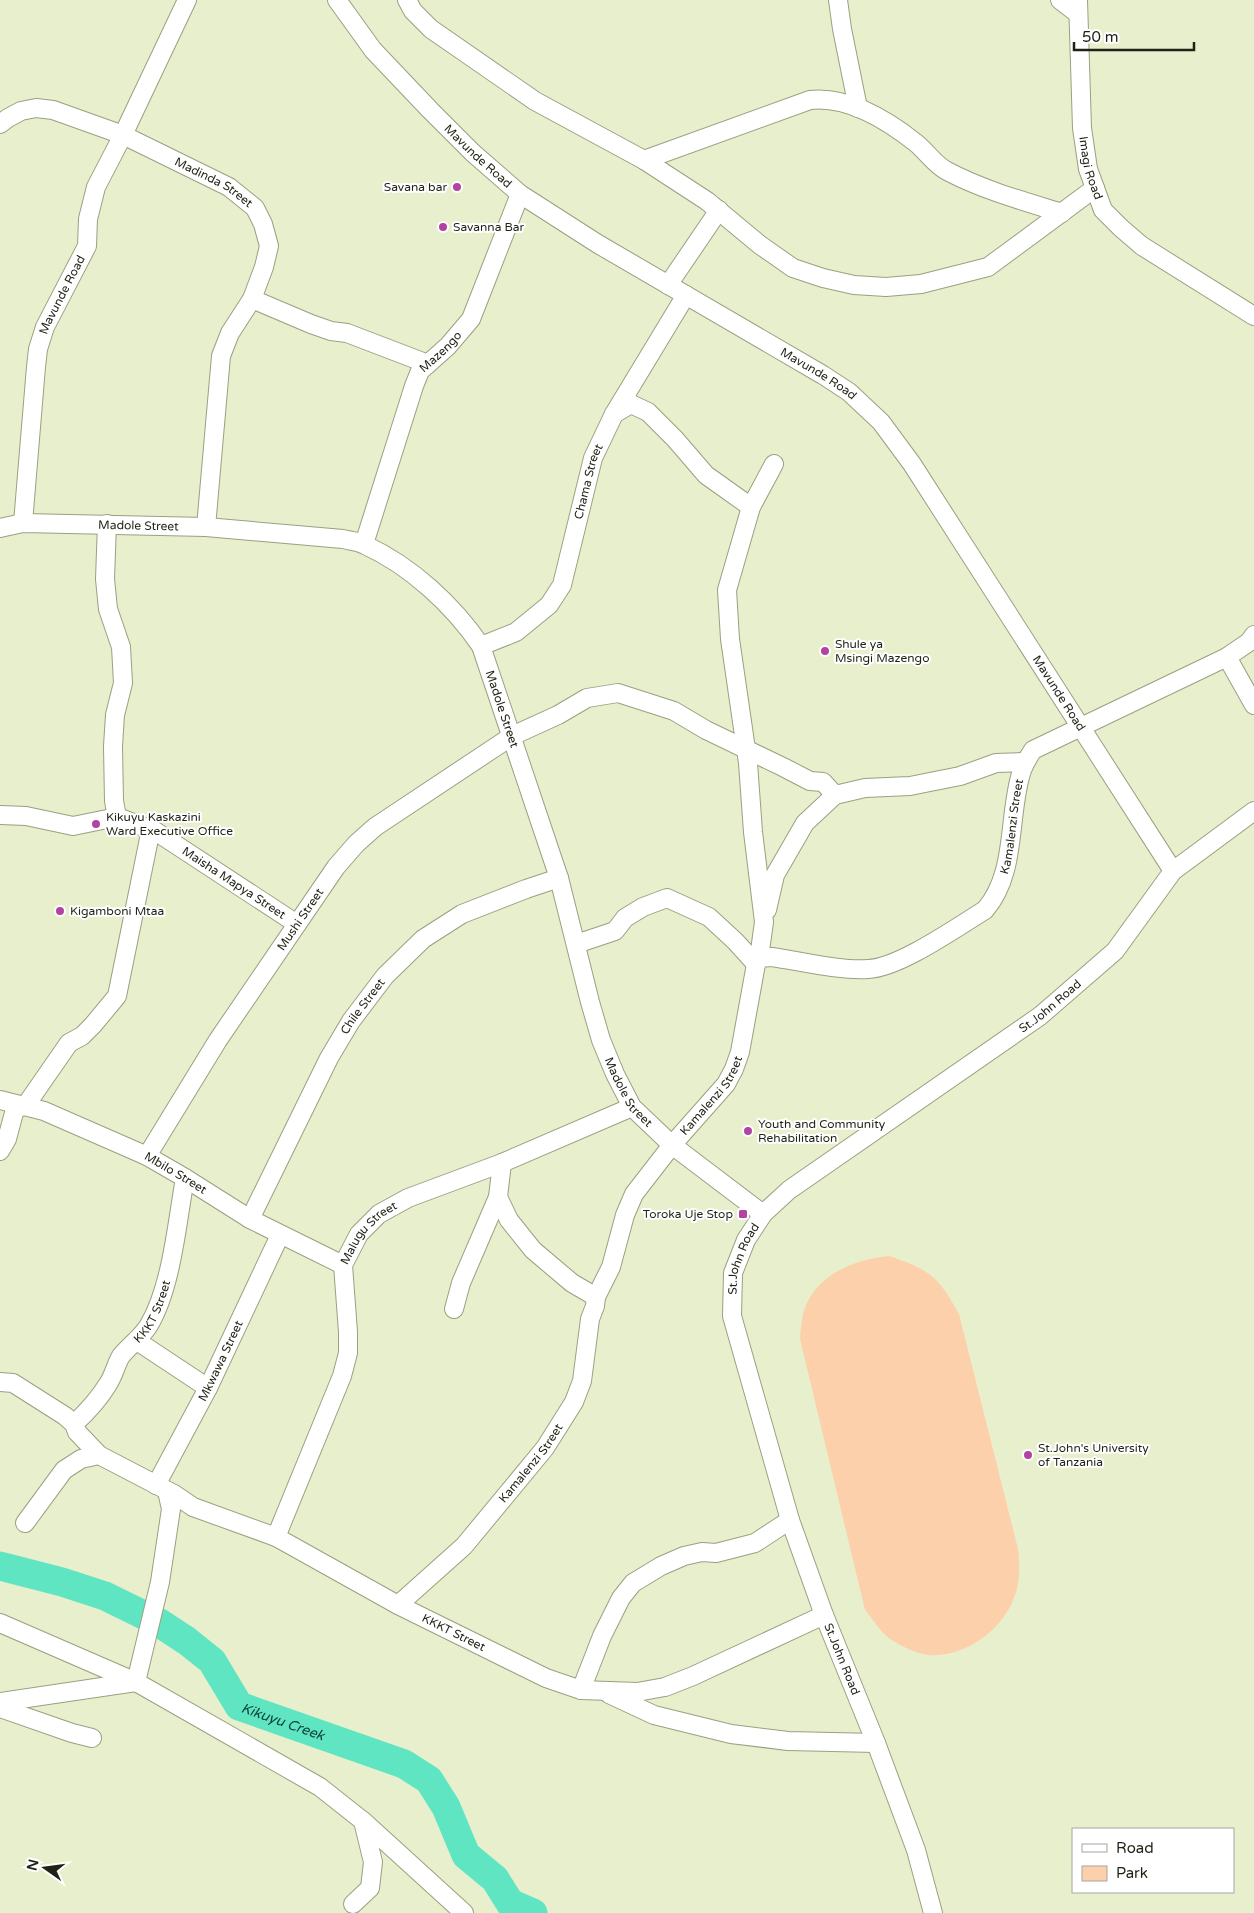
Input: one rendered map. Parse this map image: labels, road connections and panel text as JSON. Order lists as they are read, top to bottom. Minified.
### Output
{"streets":{"street":["Mavunde Road","Imagi Road","Madinda Street","Mazengo","Chama Street","Madole Street","Kamalenzi Street","Maisha Mapya Street","Mushi Street","St.John Road","Chile Street","Mbilo Street","Malugu Street","KKKT Street","Mkwawa Street"]},"crossings":[["Mavunde Road","Madinda Street"],["Mavunde Road","Mazengo"],["Mavunde Road","Chama Street"],["Mavunde Road","Madole Street"],["Mavunde Road","Kamalenzi Street"],["Mavunde Road","St.John Road"],["Madinda Street","Madole Street"],["Mazengo","Madole Street"],["Chama Street","Madole Street"],["Madole Street","Kamalenzi Street"],["Madole Street","Mushi Street"],["Madole Street","St.John Road"],["Madole Street","Chile Street"],["Madole Street","Malugu Street"],["Kamalenzi Street","KKKT Street"],["Maisha Mapya Street","Mushi Street"],["Mushi Street","Mbilo Street"],["St.John Road","KKKT Street"],["Chile Street","Mbilo Street"],["Mbilo Street","Malugu Street"],["Mbilo Street","KKKT Street"],["Mbilo Street","Mkwawa Street"],["Malugu Street","KKKT Street"],["KKKT Street","Mkwawa Street"]],"water":["Kikuyu Creek"],"places":{"other":["Savana bar","Savanna Bar","Shule ya Msingi Mazengo","Kikuyu Kaskazini Ward Executive Office","Kigamboni Mtaa","Youth and Community Rehabilitation","St.John's University of Tanzania"],"transit":["Toroka Uje Stop"]},"legend":["Road","Park"],"scale_bar":"50 m","north":"left"}
